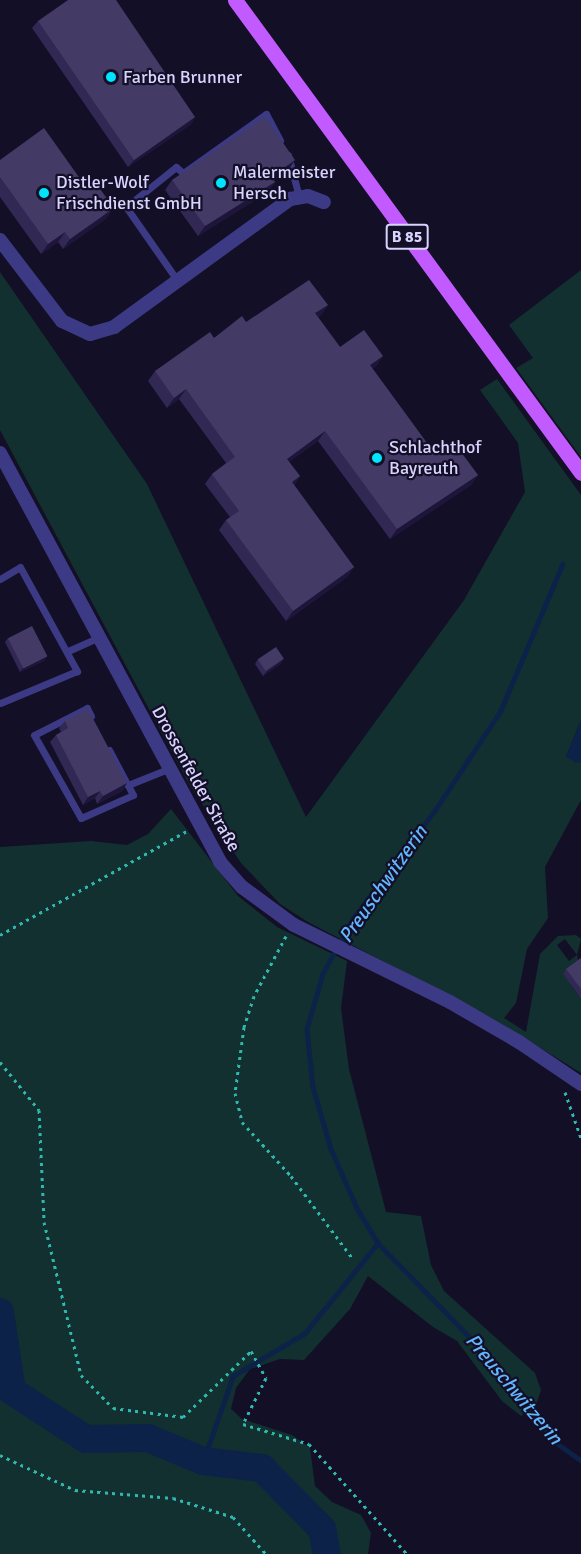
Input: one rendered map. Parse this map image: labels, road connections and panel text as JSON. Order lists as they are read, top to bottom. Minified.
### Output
{"streets":{"main road":["B 85"],"street":["Drossenfelder Straße"]},"water":["Preuschwitzerin"],"places":["Farben Brunner","Malermeister Hersch","Distler-Wolf Frischdienst GmbH","Schlachthof Bayreuth"]}
